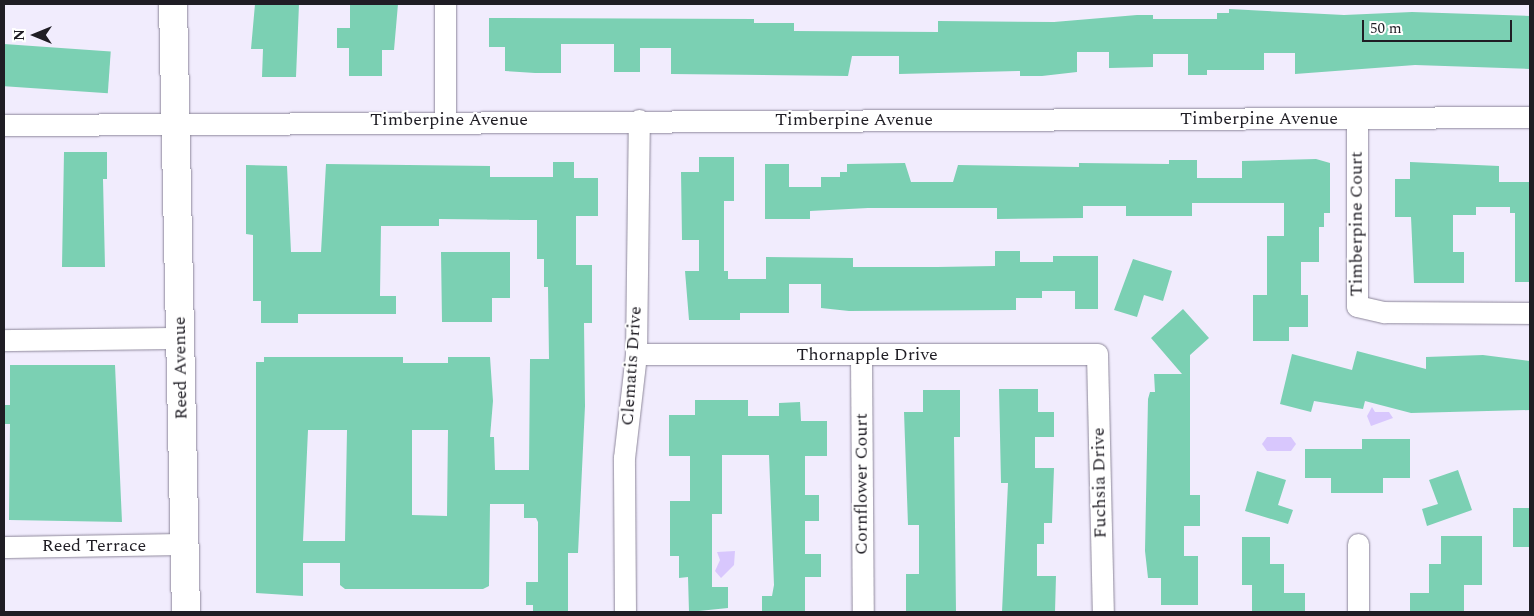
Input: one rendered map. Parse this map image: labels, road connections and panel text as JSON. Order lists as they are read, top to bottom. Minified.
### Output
{"streets":{"main road":["Reed Avenue"],"street":["Timberpine Avenue","Timberpine Court","Thornapple Drive","Clematis Drive","Fuchsia Drive","Cornflower Court","Reed Terrace"]},"crossings":[["Timberpine Avenue","Timberpine Court"],["Timberpine Avenue","Clematis Drive"],["Timberpine Avenue","Reed Avenue"],["Thornapple Drive","Clematis Drive"],["Thornapple Drive","Fuchsia Drive"],["Thornapple Drive","Cornflower Court"],["Reed Avenue","Reed Terrace"]],"scale_bar":"50 m","north":"left"}
